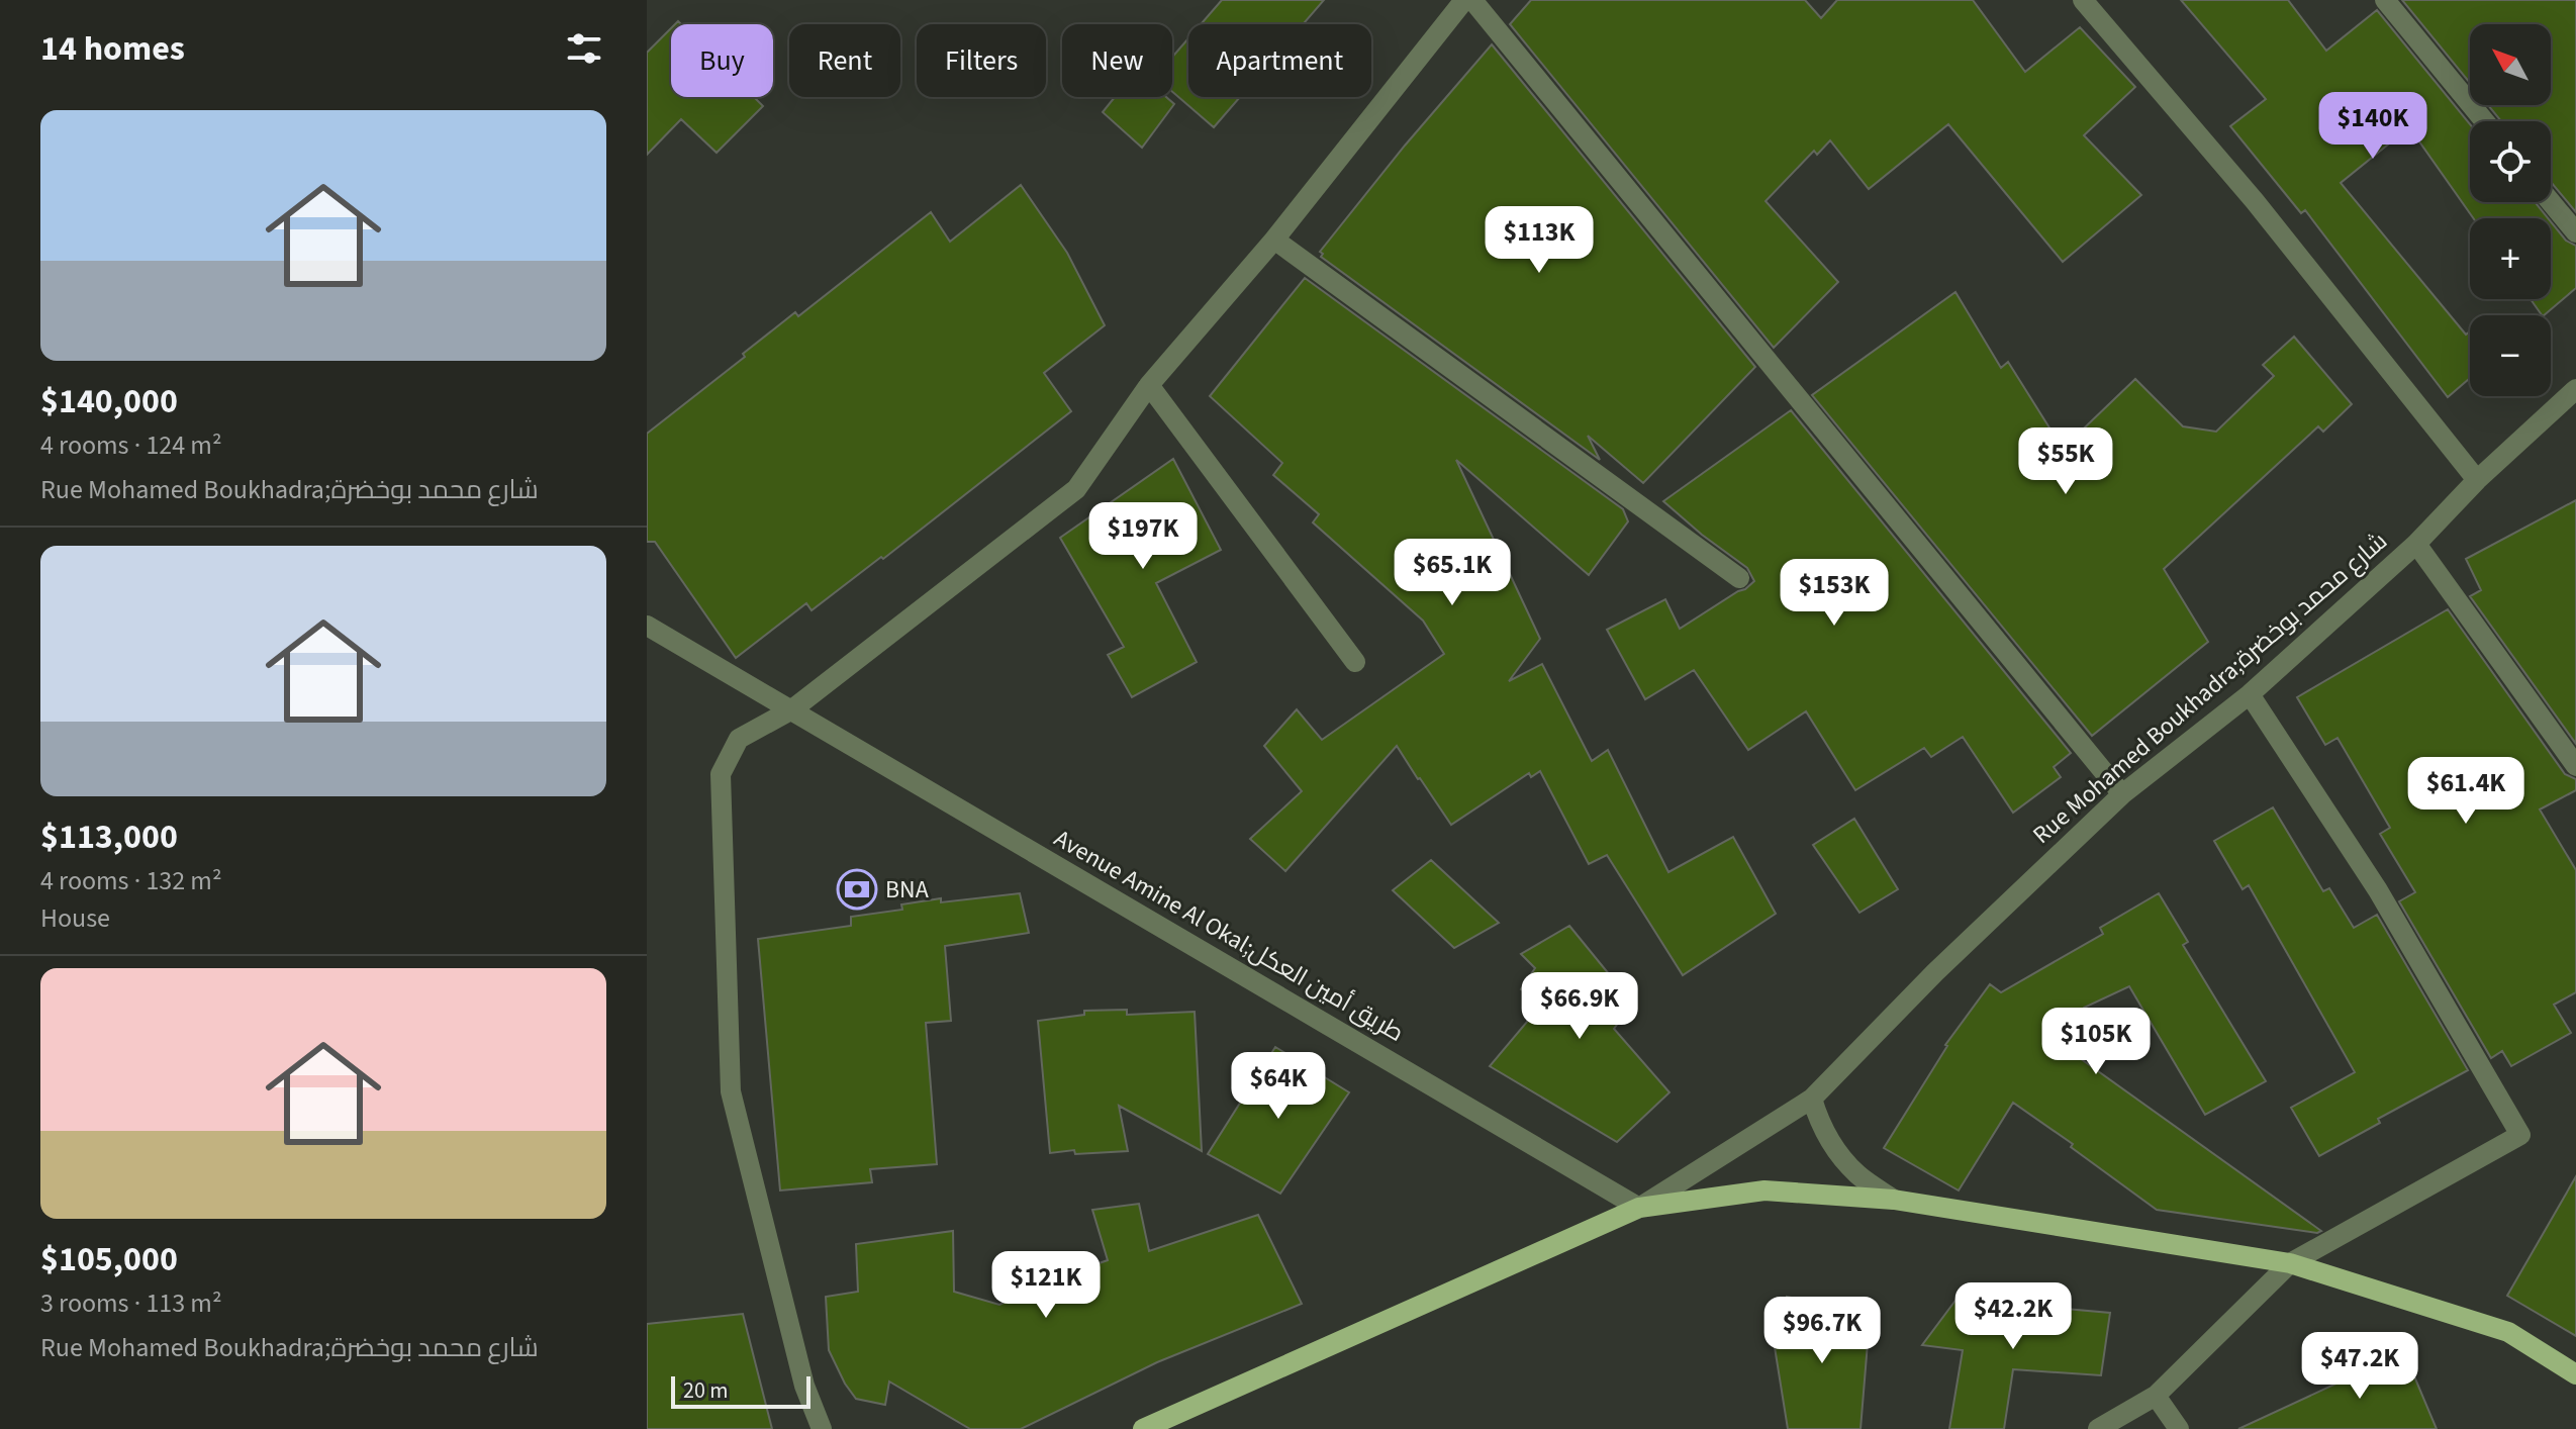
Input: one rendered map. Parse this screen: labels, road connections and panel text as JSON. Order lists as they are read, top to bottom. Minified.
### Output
{"streets":{"street":["Rue Mohamed Boukhadra;شارع محمد بوخضرة","Avenue Amine Al Okal;طريق أمين العكل"]},"crossings":[["Rue Mohamed Boukhadra;شارع محمد بوخضرة","Avenue Amine Al Okal;طريق أمين العكل"]],"places":{"bank":["BNA"]},"scale_bar":"20 m","north":"top left","page":{"heading":"14 homes","map_buttons":["+","−"],"chip":["Buy","Rent","Filters","New","Apartment"],"price":["$140K","$113K","$55K","$197K","$65.1K","$153K","$61.4K","$66.9K","$105K","$64K","$121K","$42.2K","$96.7K","$47.2K"],"list":[{"name":"$140,000","note":"4 rooms · 124 m² · Rue Mohamed Boukhadra;شارع محمد بوخضرة"},{"name":"$113,000","note":"4 rooms · 132 m² · House"},{"name":"$105,000","note":"3 rooms · 113 m² · Rue Mohamed Boukhadra;شارع محمد بوخضرة"}],"scale":"20 m"}}
